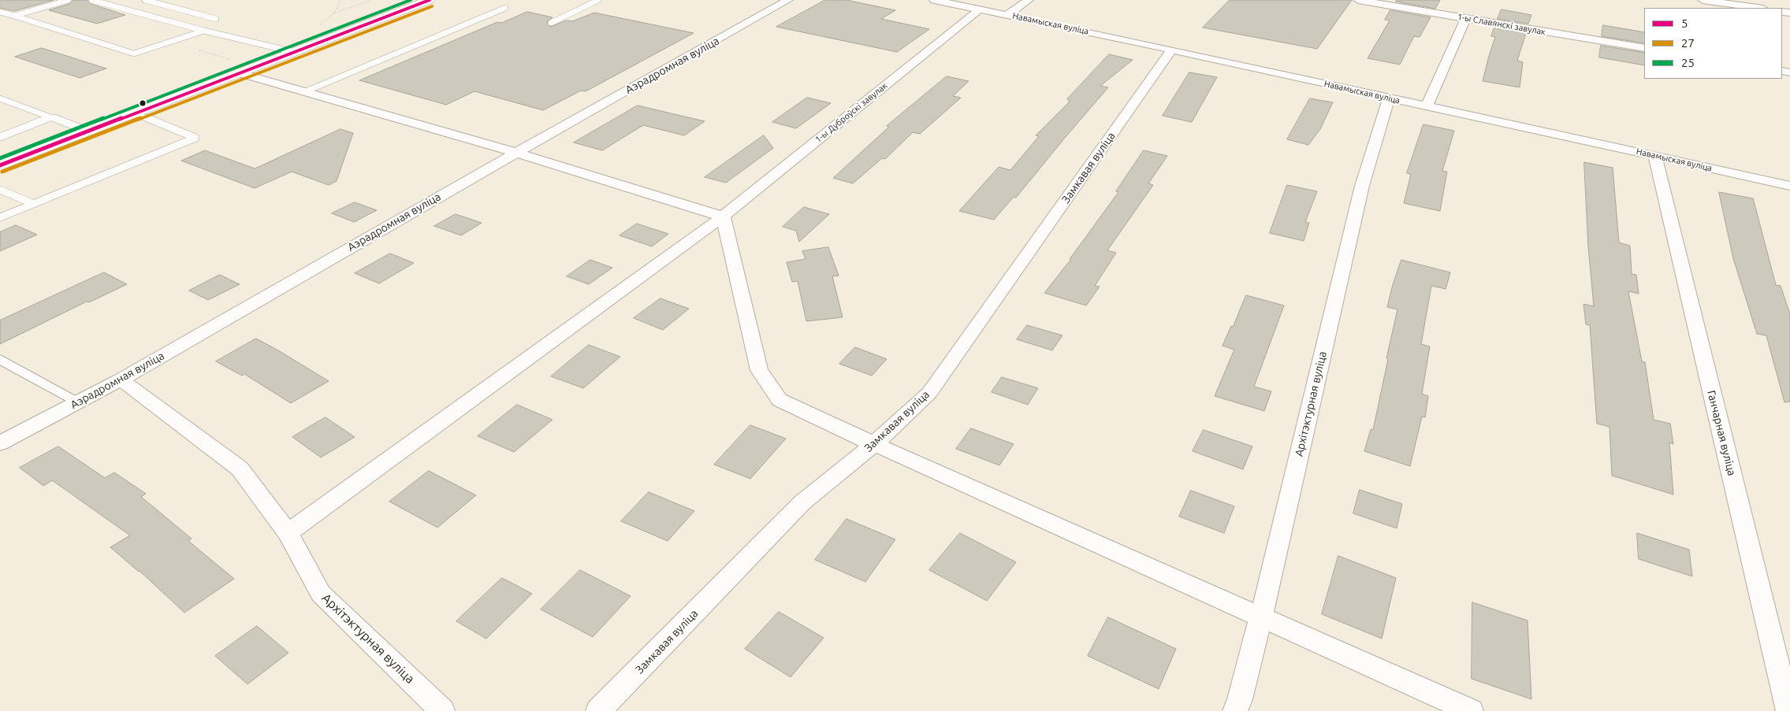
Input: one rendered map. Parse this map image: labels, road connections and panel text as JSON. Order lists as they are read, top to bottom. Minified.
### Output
{"streets":{"street":["Навамыская вуліца","1-ы Славянскі завулак","Аэрадромная вуліца","1-ы Дуброўскі завулак","Замкавая вуліца","Архітэктурная вуліца","Ганчарная вуліца"]},"crossings":[["Навамыская вуліца","1-ы Дуброўскі завулак"],["Навамыская вуліца","Замкавая вуліца"],["Навамыская вуліца","Архітэктурная вуліца"],["Навамыская вуліца","Ганчарная вуліца"],["Аэрадромная вуліца","Архітэктурная вуліца"],["1-ы Дуброўскі завулак","Архітэктурная вуліца"]],"lines":["transit line 5","transit line 25","transit line 27"],"legend":["5","27","25"]}
